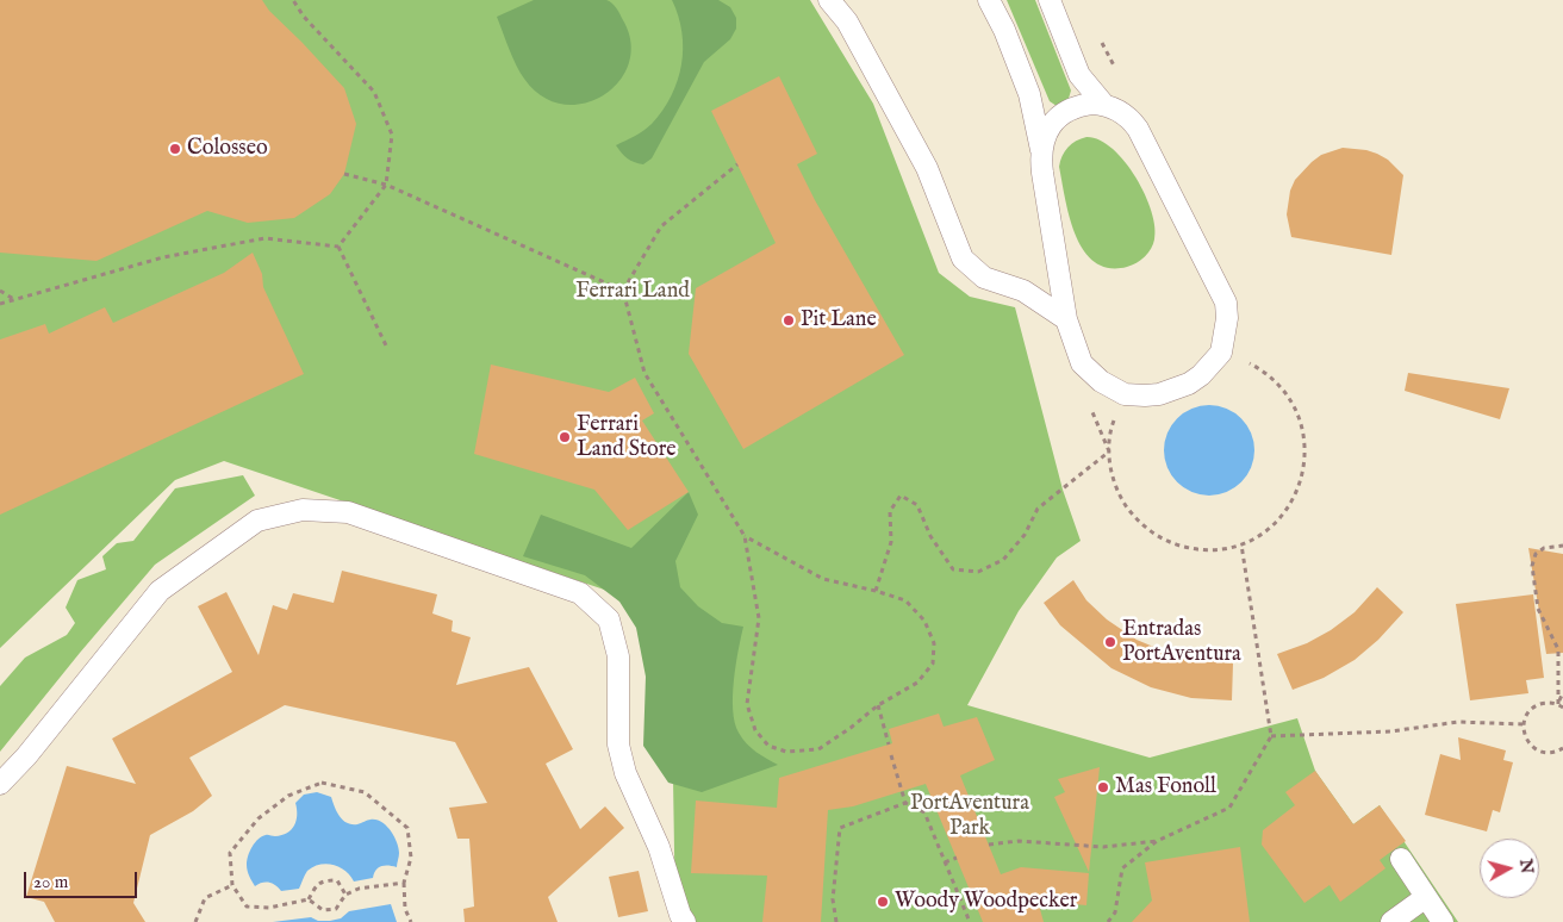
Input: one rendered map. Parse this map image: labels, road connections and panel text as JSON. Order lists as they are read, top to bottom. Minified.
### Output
{"parks":["Ferrari Land","PortAventura Park"],"places":["Colosseo","Pit Lane","Ferrari Land Store","Entradas PortAventura","Mas Fonoll","Woody Woodpecker"],"scale_bar":"20 m","north":"right"}
